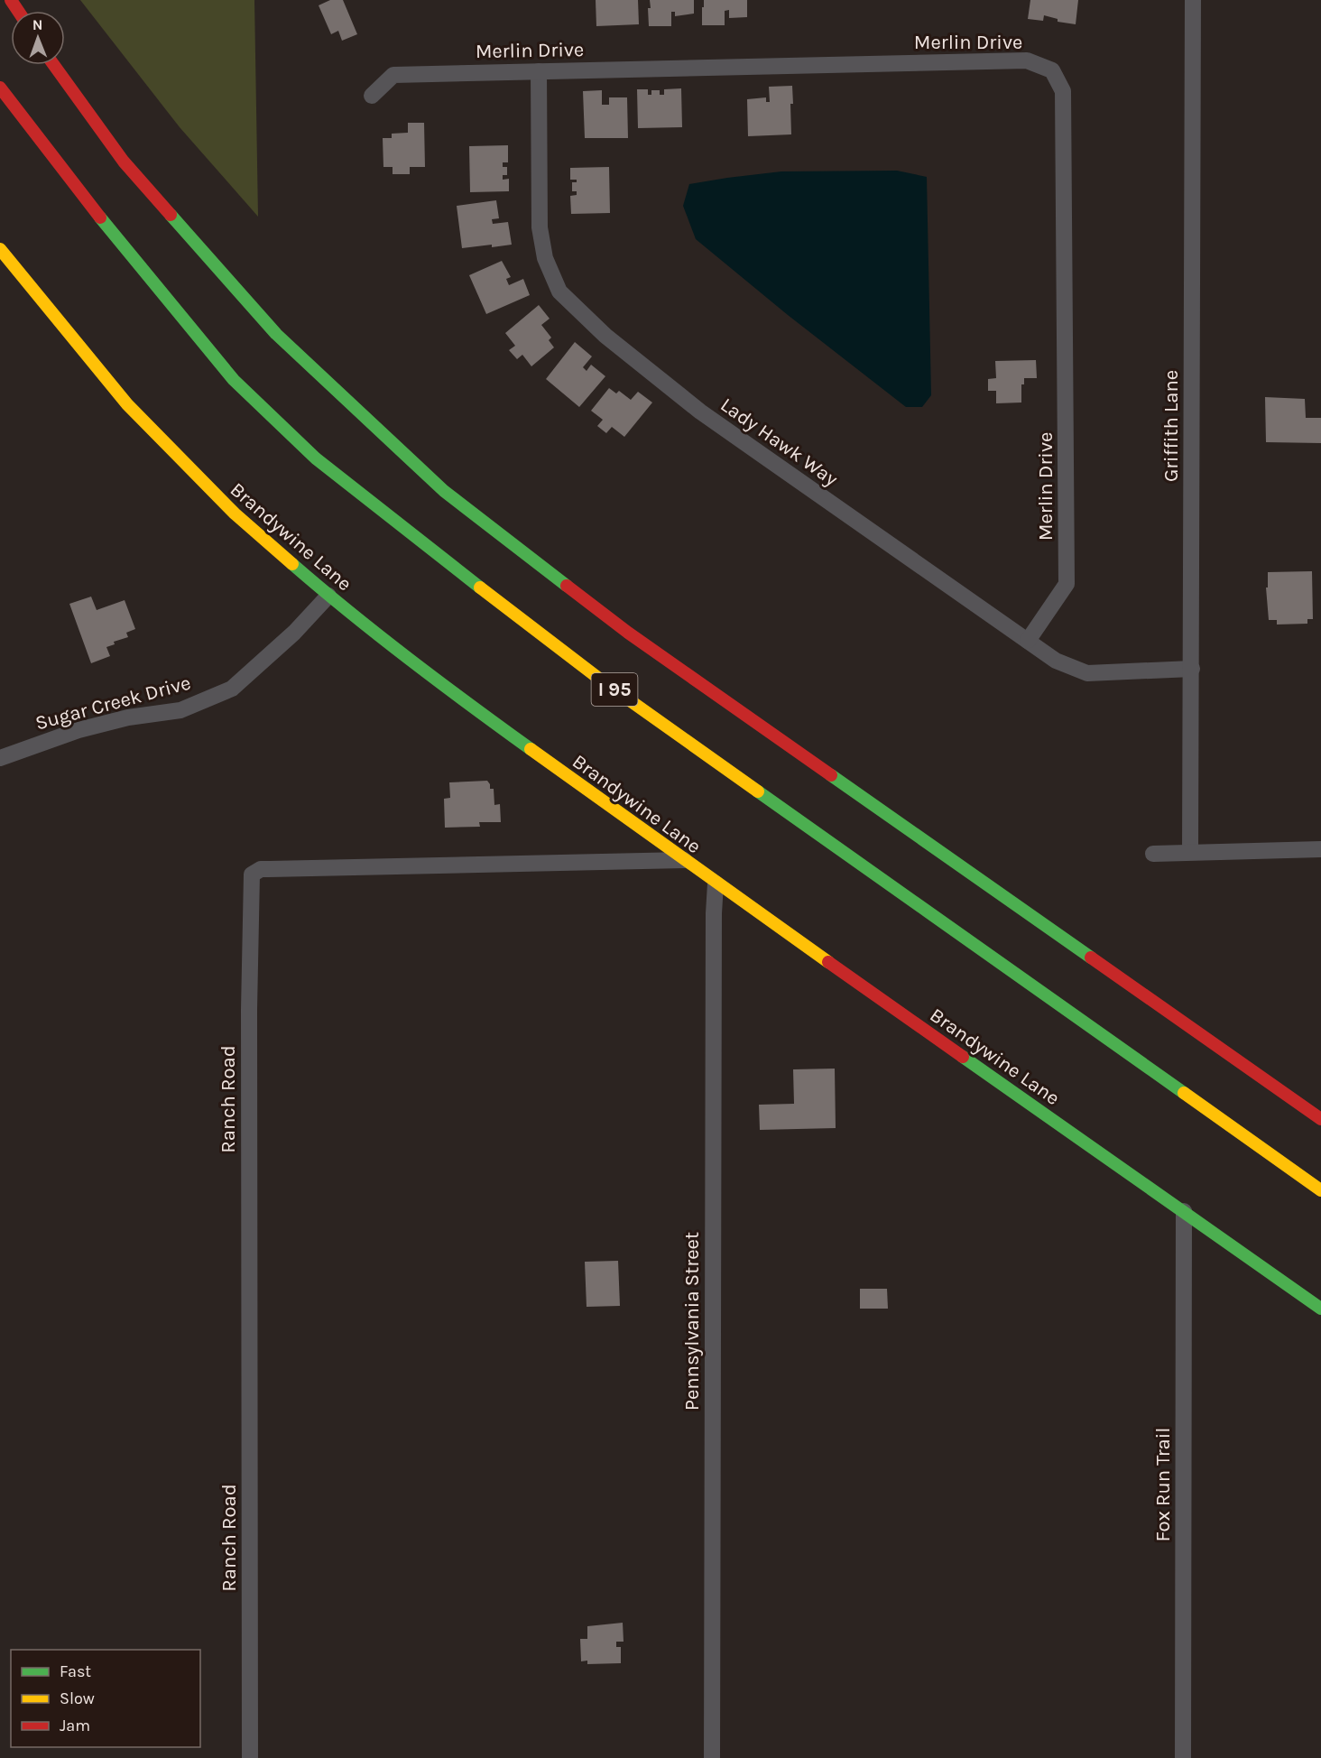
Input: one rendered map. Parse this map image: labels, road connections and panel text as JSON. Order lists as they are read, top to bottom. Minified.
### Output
{"streets":{"main road":["Brandywine Lane","I 95"],"street":["Merlin Drive","Griffith Lane","Lady Hawk Way","Sugar Creek Drive","Ranch Road","Pennsylvania Street","Fox Run Trail"]},"crossings":[["Merlin Drive","Lady Hawk Way"],["Griffith Lane","Lady Hawk Way"],["Brandywine Lane","Sugar Creek Drive"],["Brandywine Lane","Ranch Road"],["Brandywine Lane","Pennsylvania Street"],["Brandywine Lane","Fox Run Trail"]],"legend":["Fast","Slow","Jam"],"north":"top"}
